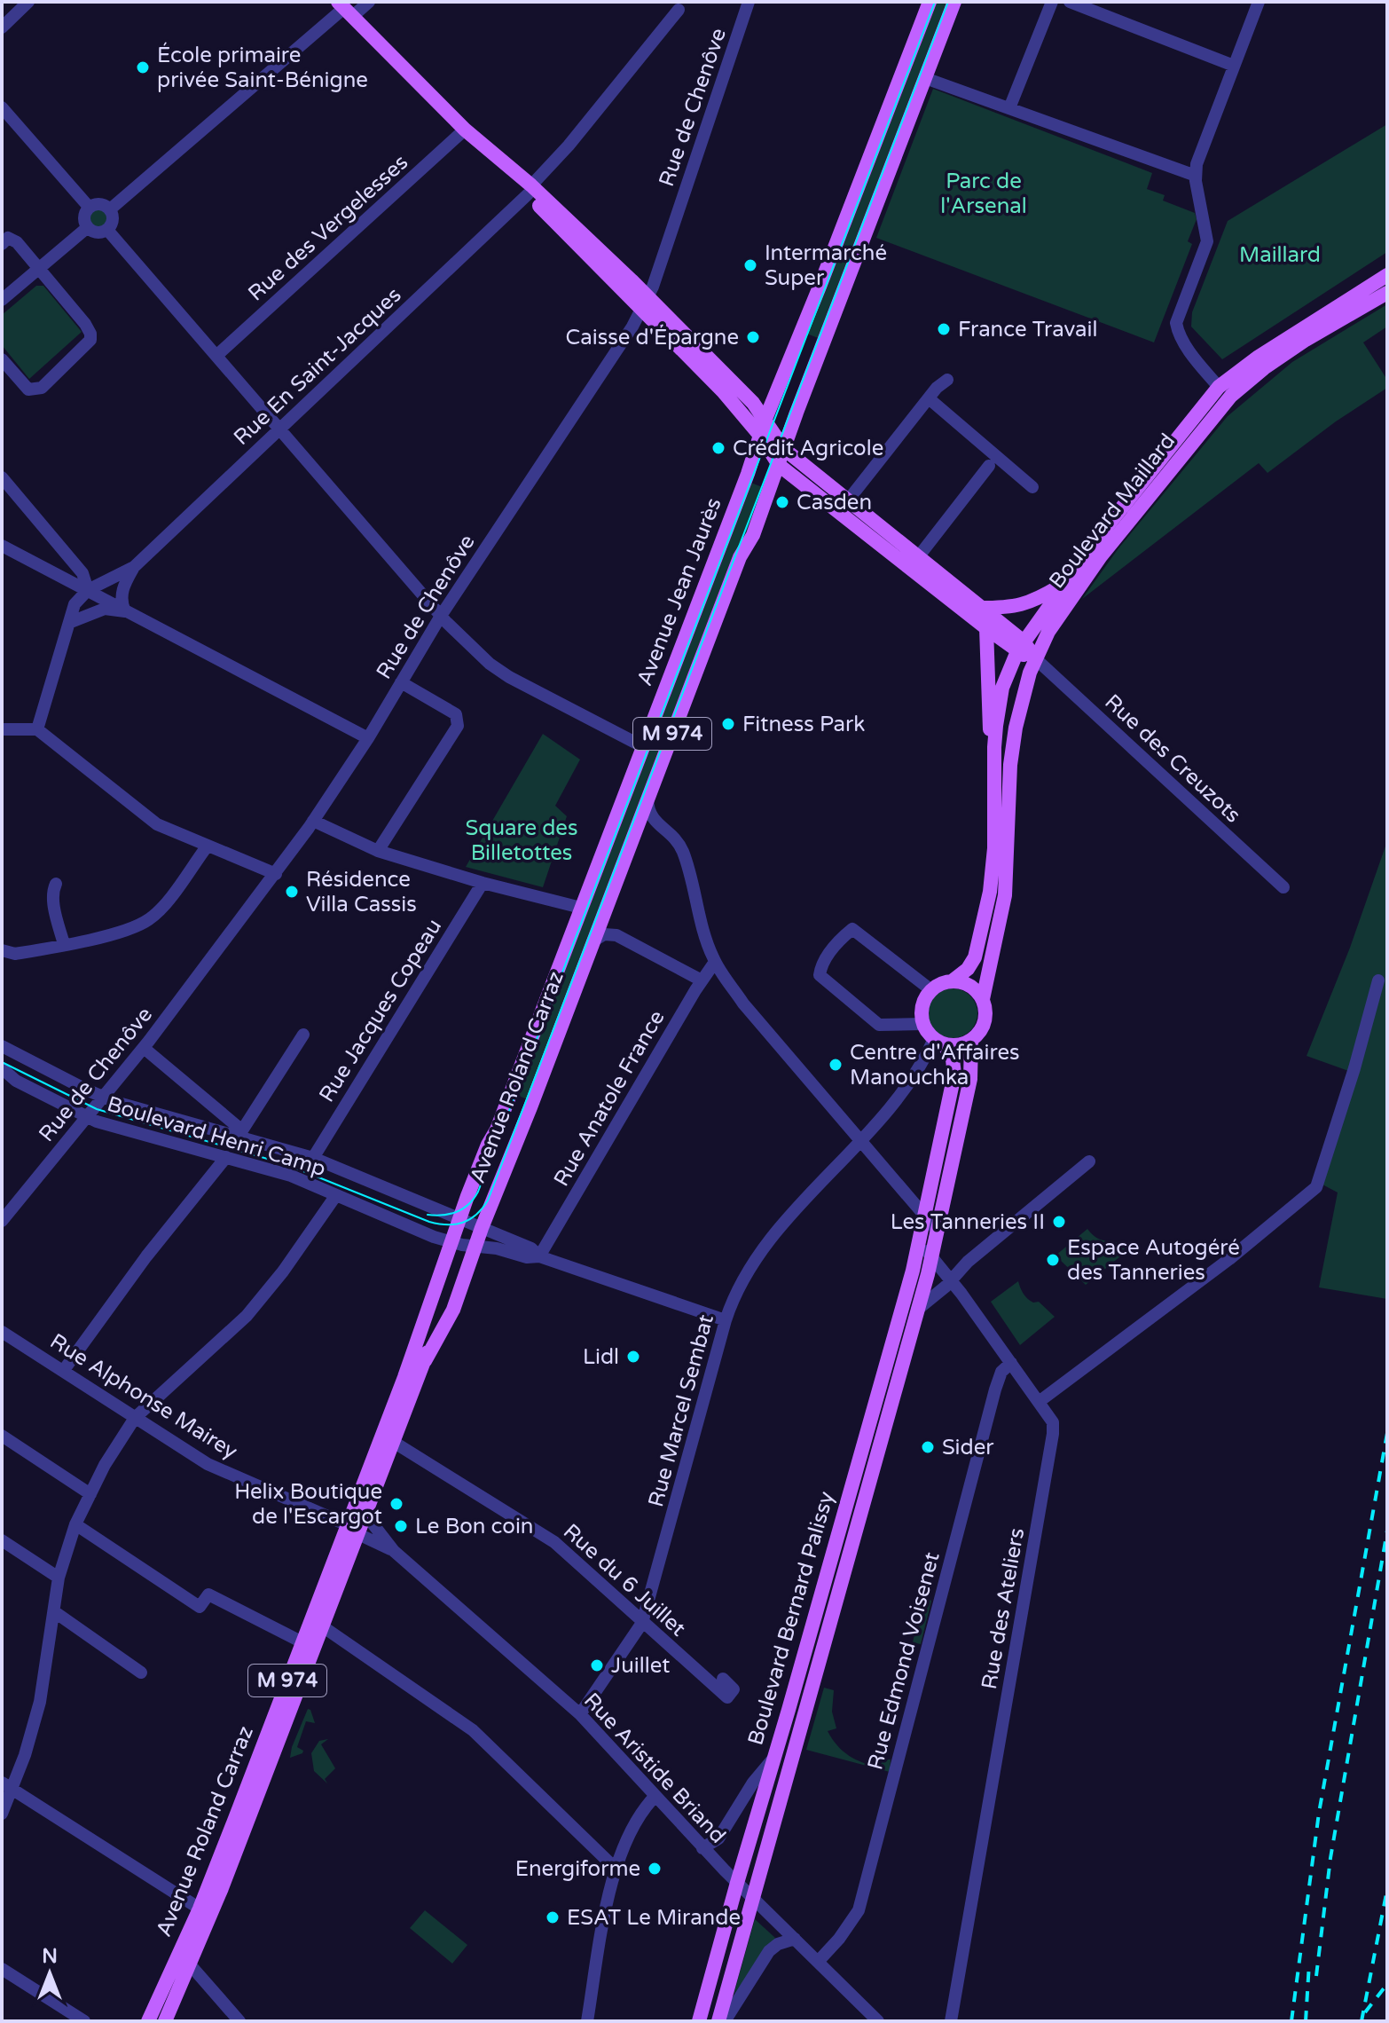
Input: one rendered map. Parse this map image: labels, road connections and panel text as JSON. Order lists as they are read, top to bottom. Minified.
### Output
{"streets":{"main road":["Boulevard Maillard","Avenue Jean Jaurès","M 974","Avenue Roland Carraz","Boulevard Bernard Palissy"],"street":["Rue de Chenôve","Rue des Vergelesses","Rue En Saint-Jacques","Rue des Creuzots","Rue Jacques Copeau","Rue Anatole France","Boulevard Henri Camp","Rue Alphonse Mairey","Rue Marcel Sembat","Rue du 6 Juillet","Rue des Ateliers","Rue Edmond Voisenet","Rue Aristide Briand"]},"crossings":[["Rue de Chenôve","Boulevard Henri Camp"],["Boulevard Maillard","Rue des Creuzots"],["Boulevard Maillard","Rue Marcel Sembat"],["Avenue Jean Jaurès","Avenue Roland Carraz"],["M 974","Avenue Roland Carraz"],["M 974","Boulevard Henri Camp"],["Rue Jacques Copeau","Boulevard Henri Camp"],["Avenue Roland Carraz","Boulevard Henri Camp"],["Avenue Roland Carraz","Rue Alphonse Mairey"],["Avenue Roland Carraz","Rue du 6 Juillet"],["Avenue Roland Carraz","Rue Aristide Briand"],["Rue Anatole France","Boulevard Henri Camp"],["Rue Marcel Sembat","Rue du 6 Juillet"],["Rue Marcel Sembat","Rue Aristide Briand"],["Rue des Ateliers","Boulevard Bernard Palissy"],["Rue des Ateliers","Rue Edmond Voisenet"],["Boulevard Bernard Palissy","Rue Aristide Briand"],["Rue Edmond Voisenet","Rue Aristide Briand"]],"parks":["Parc de l'Arsenal","Maillard","Square des Billetottes"],"places":["École primaire privée Saint-Bénigne","Intermarché Super","France Travail","Caisse d'Épargne","Crédit Agricole","Casden","Fitness Park","Résidence Villa Cassis","Centre d'Affaires Manouchka","Les Tanneries II","Espace Autogéré des Tanneries","Lidl","Sider","Helix Boutique de l'Escargot","Le Bon coin","Juillet","Energiforme","ESAT Le Mirande"],"north":"top"}
